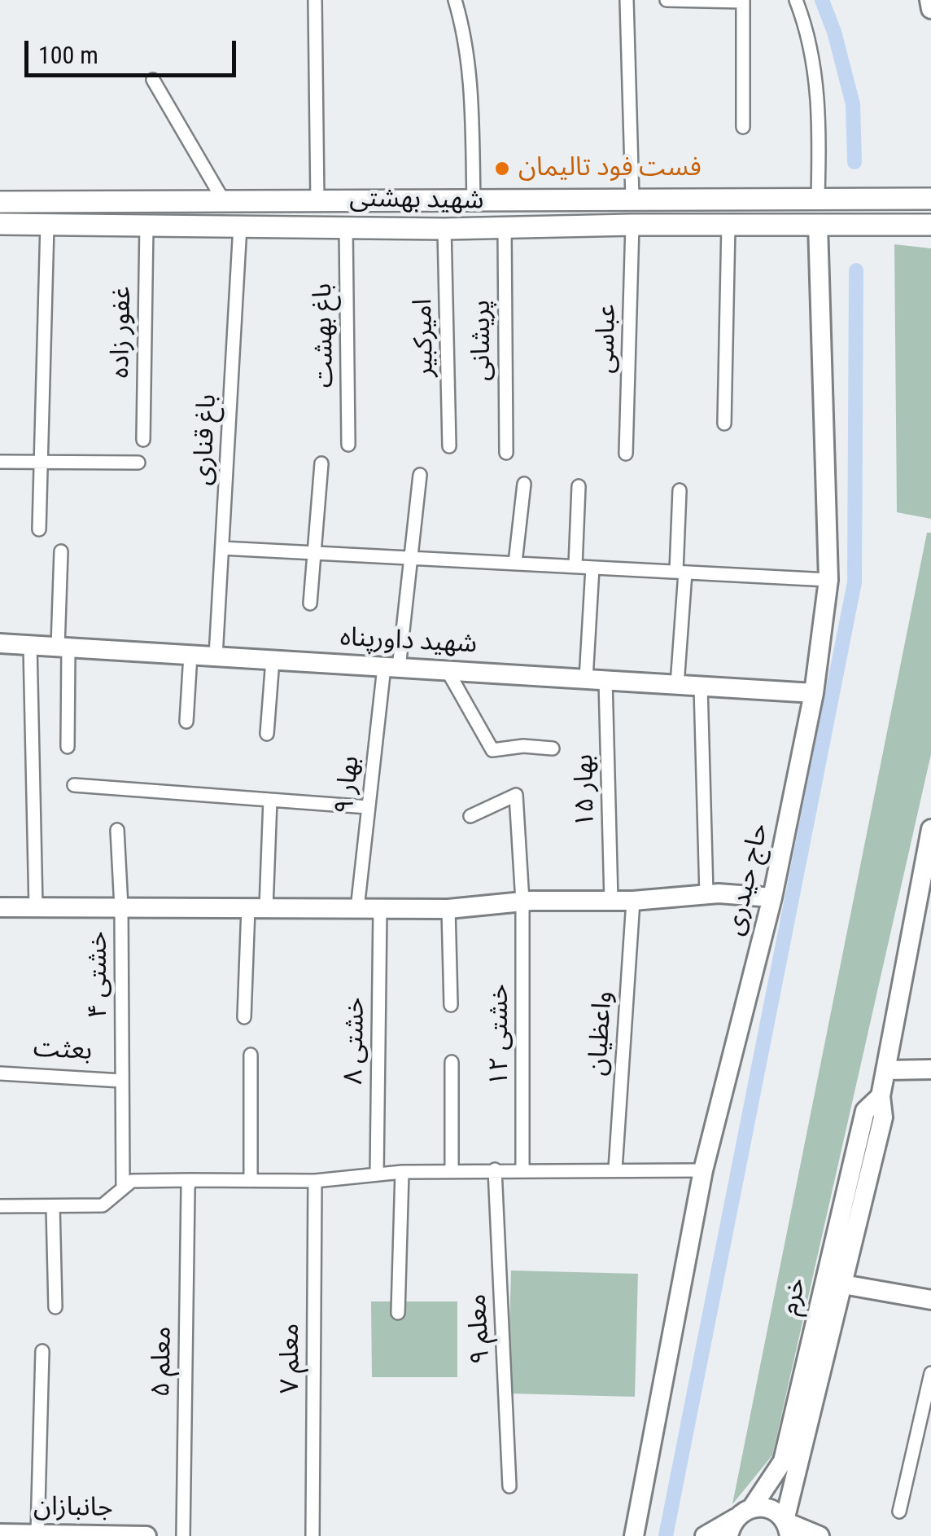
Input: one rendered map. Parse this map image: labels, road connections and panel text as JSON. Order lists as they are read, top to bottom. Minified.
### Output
{"streets":{"main road":["شهید بهشتی"],"street":["غفور زاده","باغ بهشت","امیرکبیر","عباسی","پریشانی","باغ قناری","شهید داورپناه","بهار ۹","بهار ۱۵","حاج حیدری","خشتی ۴","واعظیان","خشتی ۱۲","خشتی ۸","بعثت","خرم","معلم ۹","معلم ۷","معلم ۵","جانبازان"]},"crossings":[["شهید بهشتی","غفور زاده"],["شهید بهشتی","باغ بهشت"],["شهید بهشتی","امیرکبیر"],["شهید بهشتی","عباسی"],["شهید بهشتی","پریشانی"],["شهید بهشتی","باغ قناری"],["شهید بهشتی","حاج حیدری"],["باغ قناری","شهید داورپناه"],["شهید داورپناه","بهار ۹"],["شهید داورپناه","بهار ۱۵"],["شهید داورپناه","حاج حیدری"],["خشتی ۴","بعثت"]],"places":["فست فود تالیمان"],"scale_bar":"100 m"}
